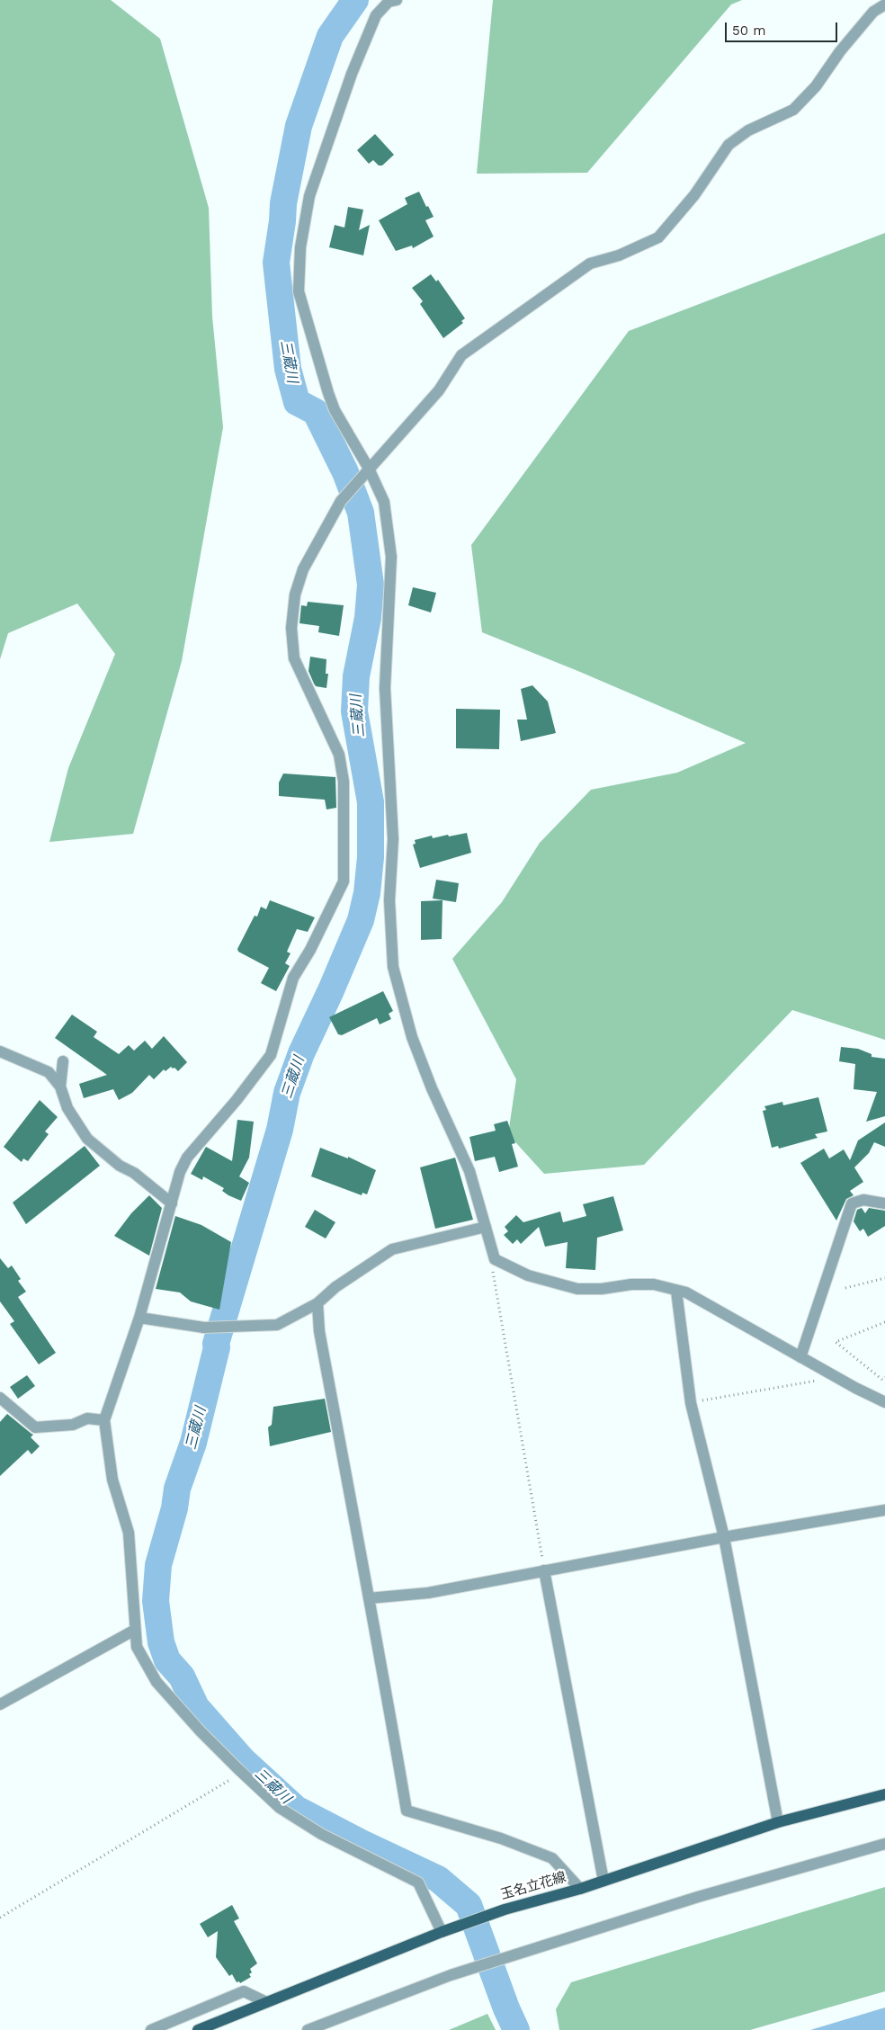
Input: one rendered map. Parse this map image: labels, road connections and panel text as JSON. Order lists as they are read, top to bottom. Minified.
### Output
{"streets":{"main road":["玉名立花線"]},"water":["三蔵川"],"scale_bar":"50 m"}
